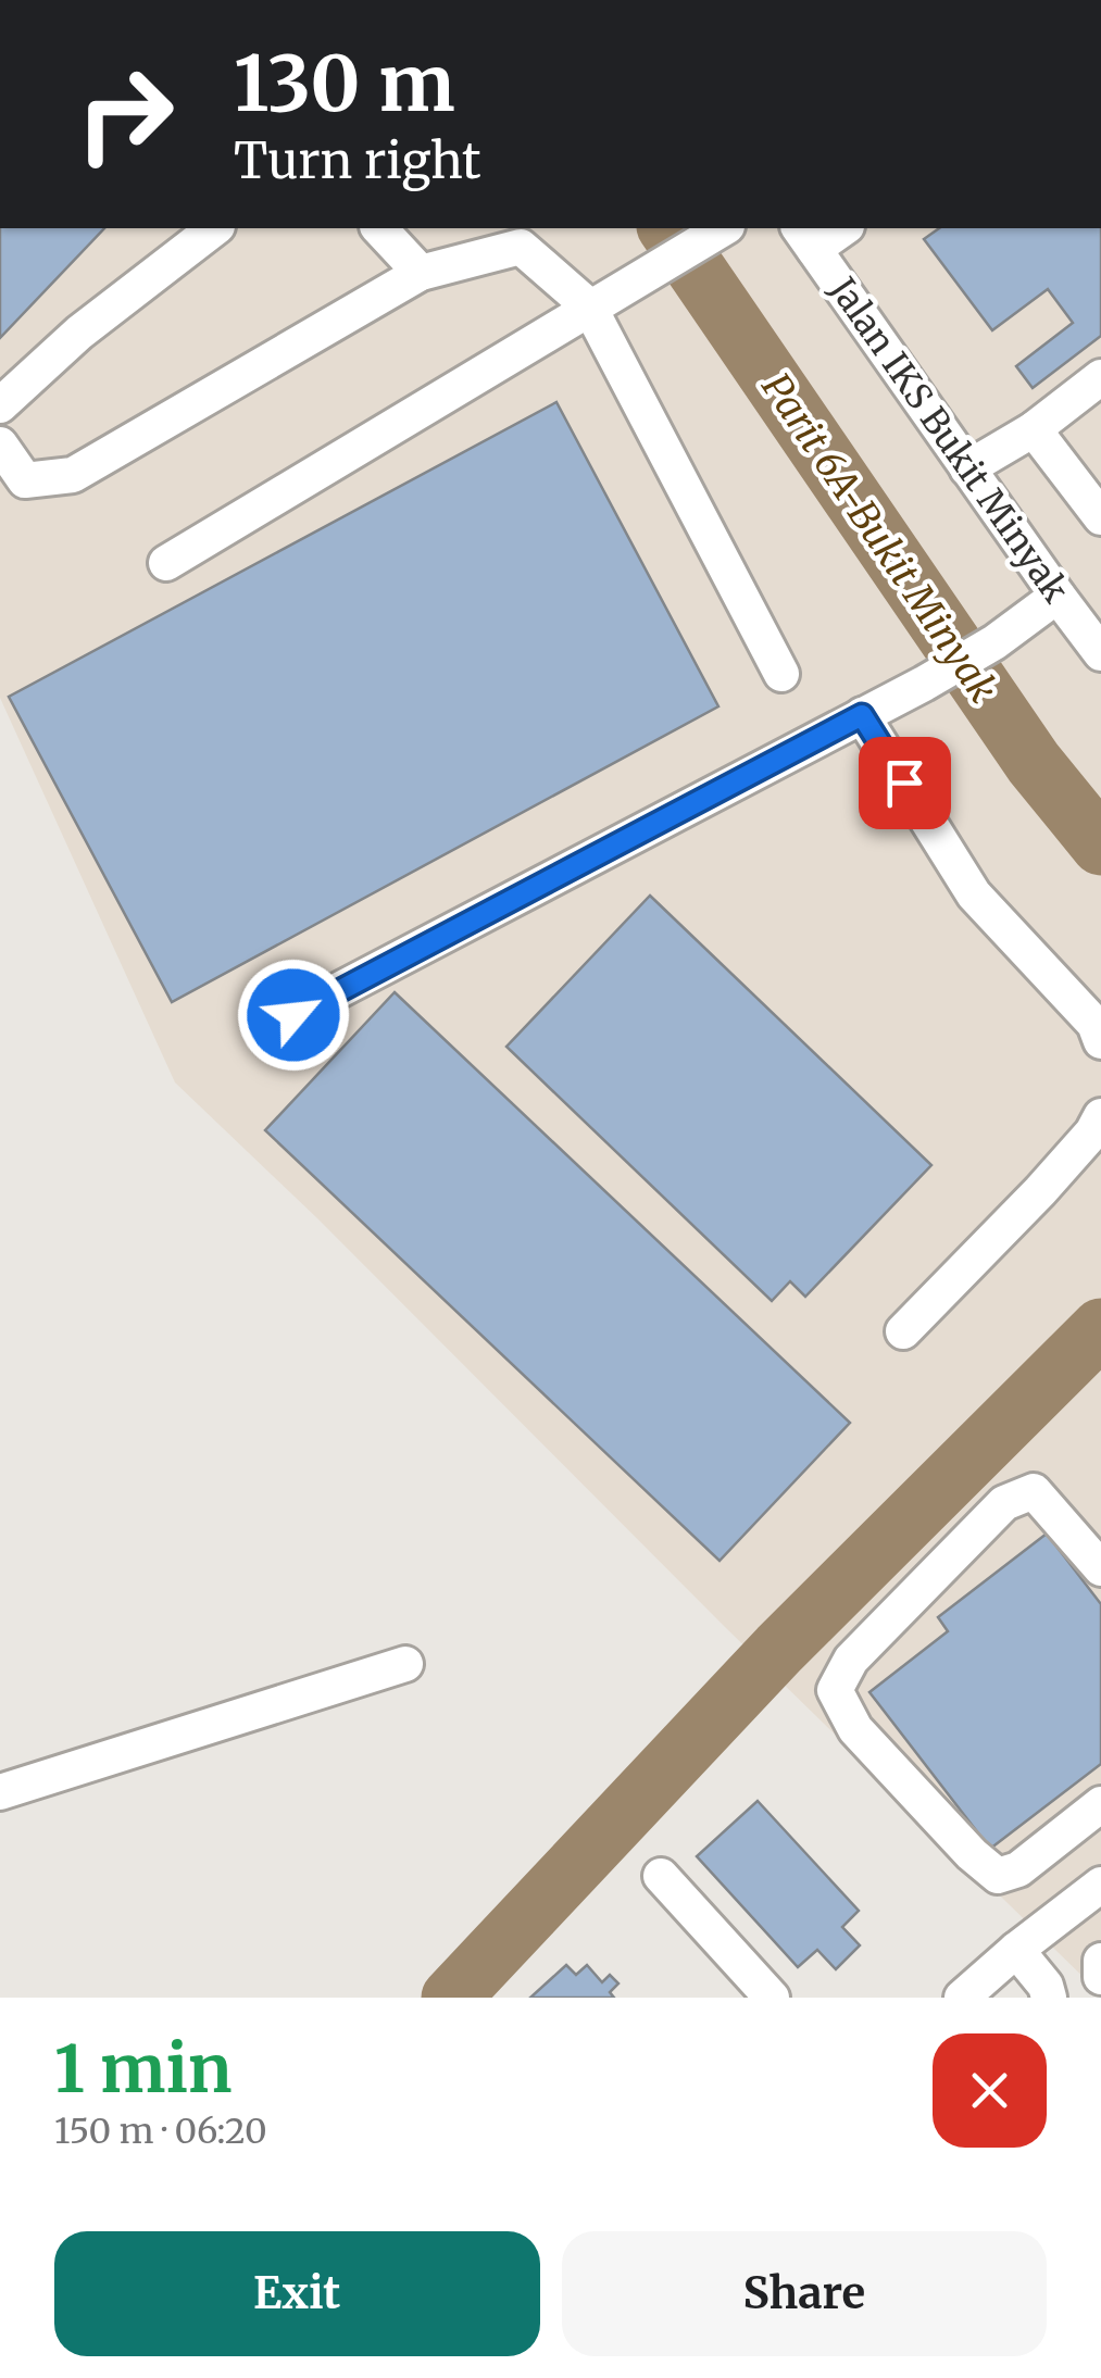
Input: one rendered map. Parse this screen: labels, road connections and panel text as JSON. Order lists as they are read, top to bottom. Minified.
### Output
{"streets":{"street":["Jalan IKS Bukit Minyak"]},"water":["Parit 6A-Bukit Minyak"],"page":{"turn":["130 m","Turn right"],"heading":["1 min","150 m · 06:20"],"buttons":["Exit","Share"]}}
